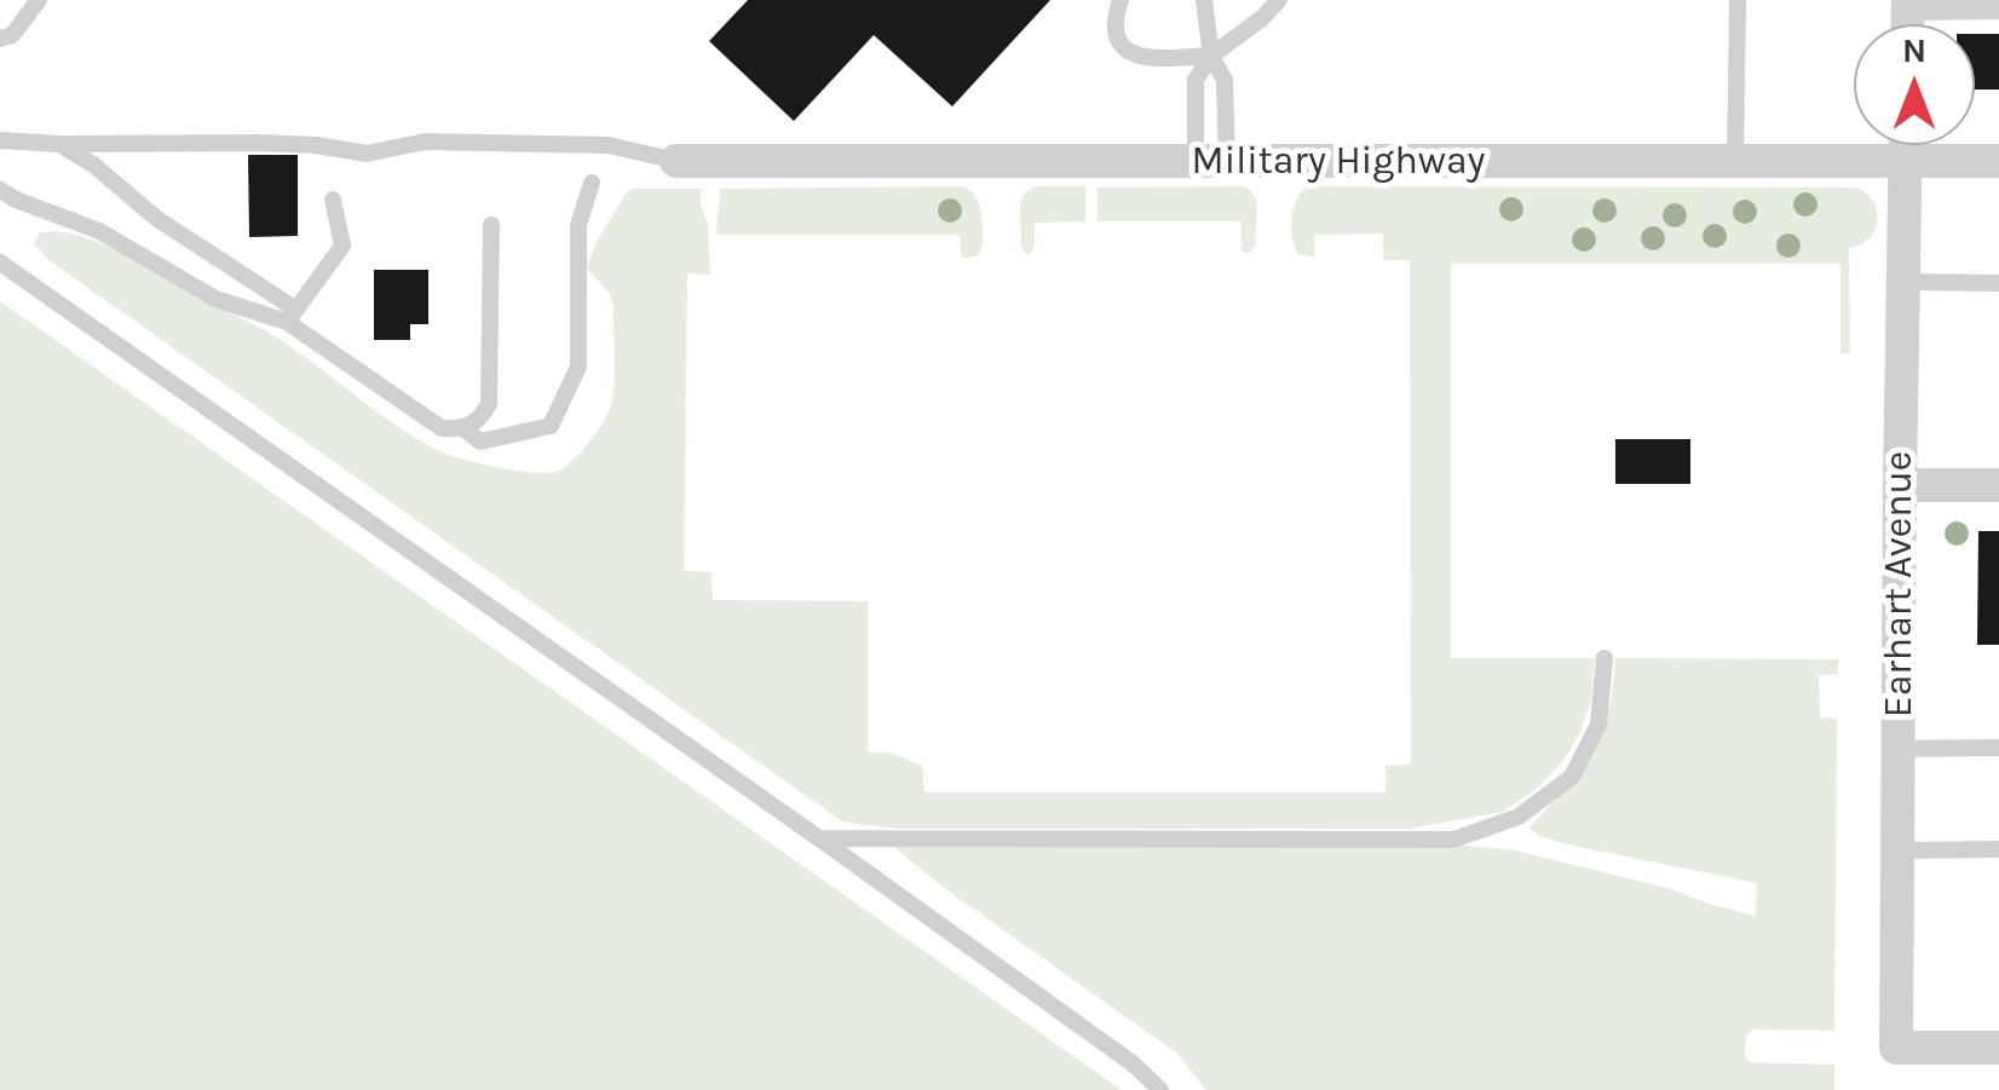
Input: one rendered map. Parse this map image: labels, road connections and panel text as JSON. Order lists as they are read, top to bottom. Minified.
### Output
{"streets":{"street":["Military Highway","Earhart Avenue"]},"crossings":[["Military Highway","Earhart Avenue"]],"north":"top"}
